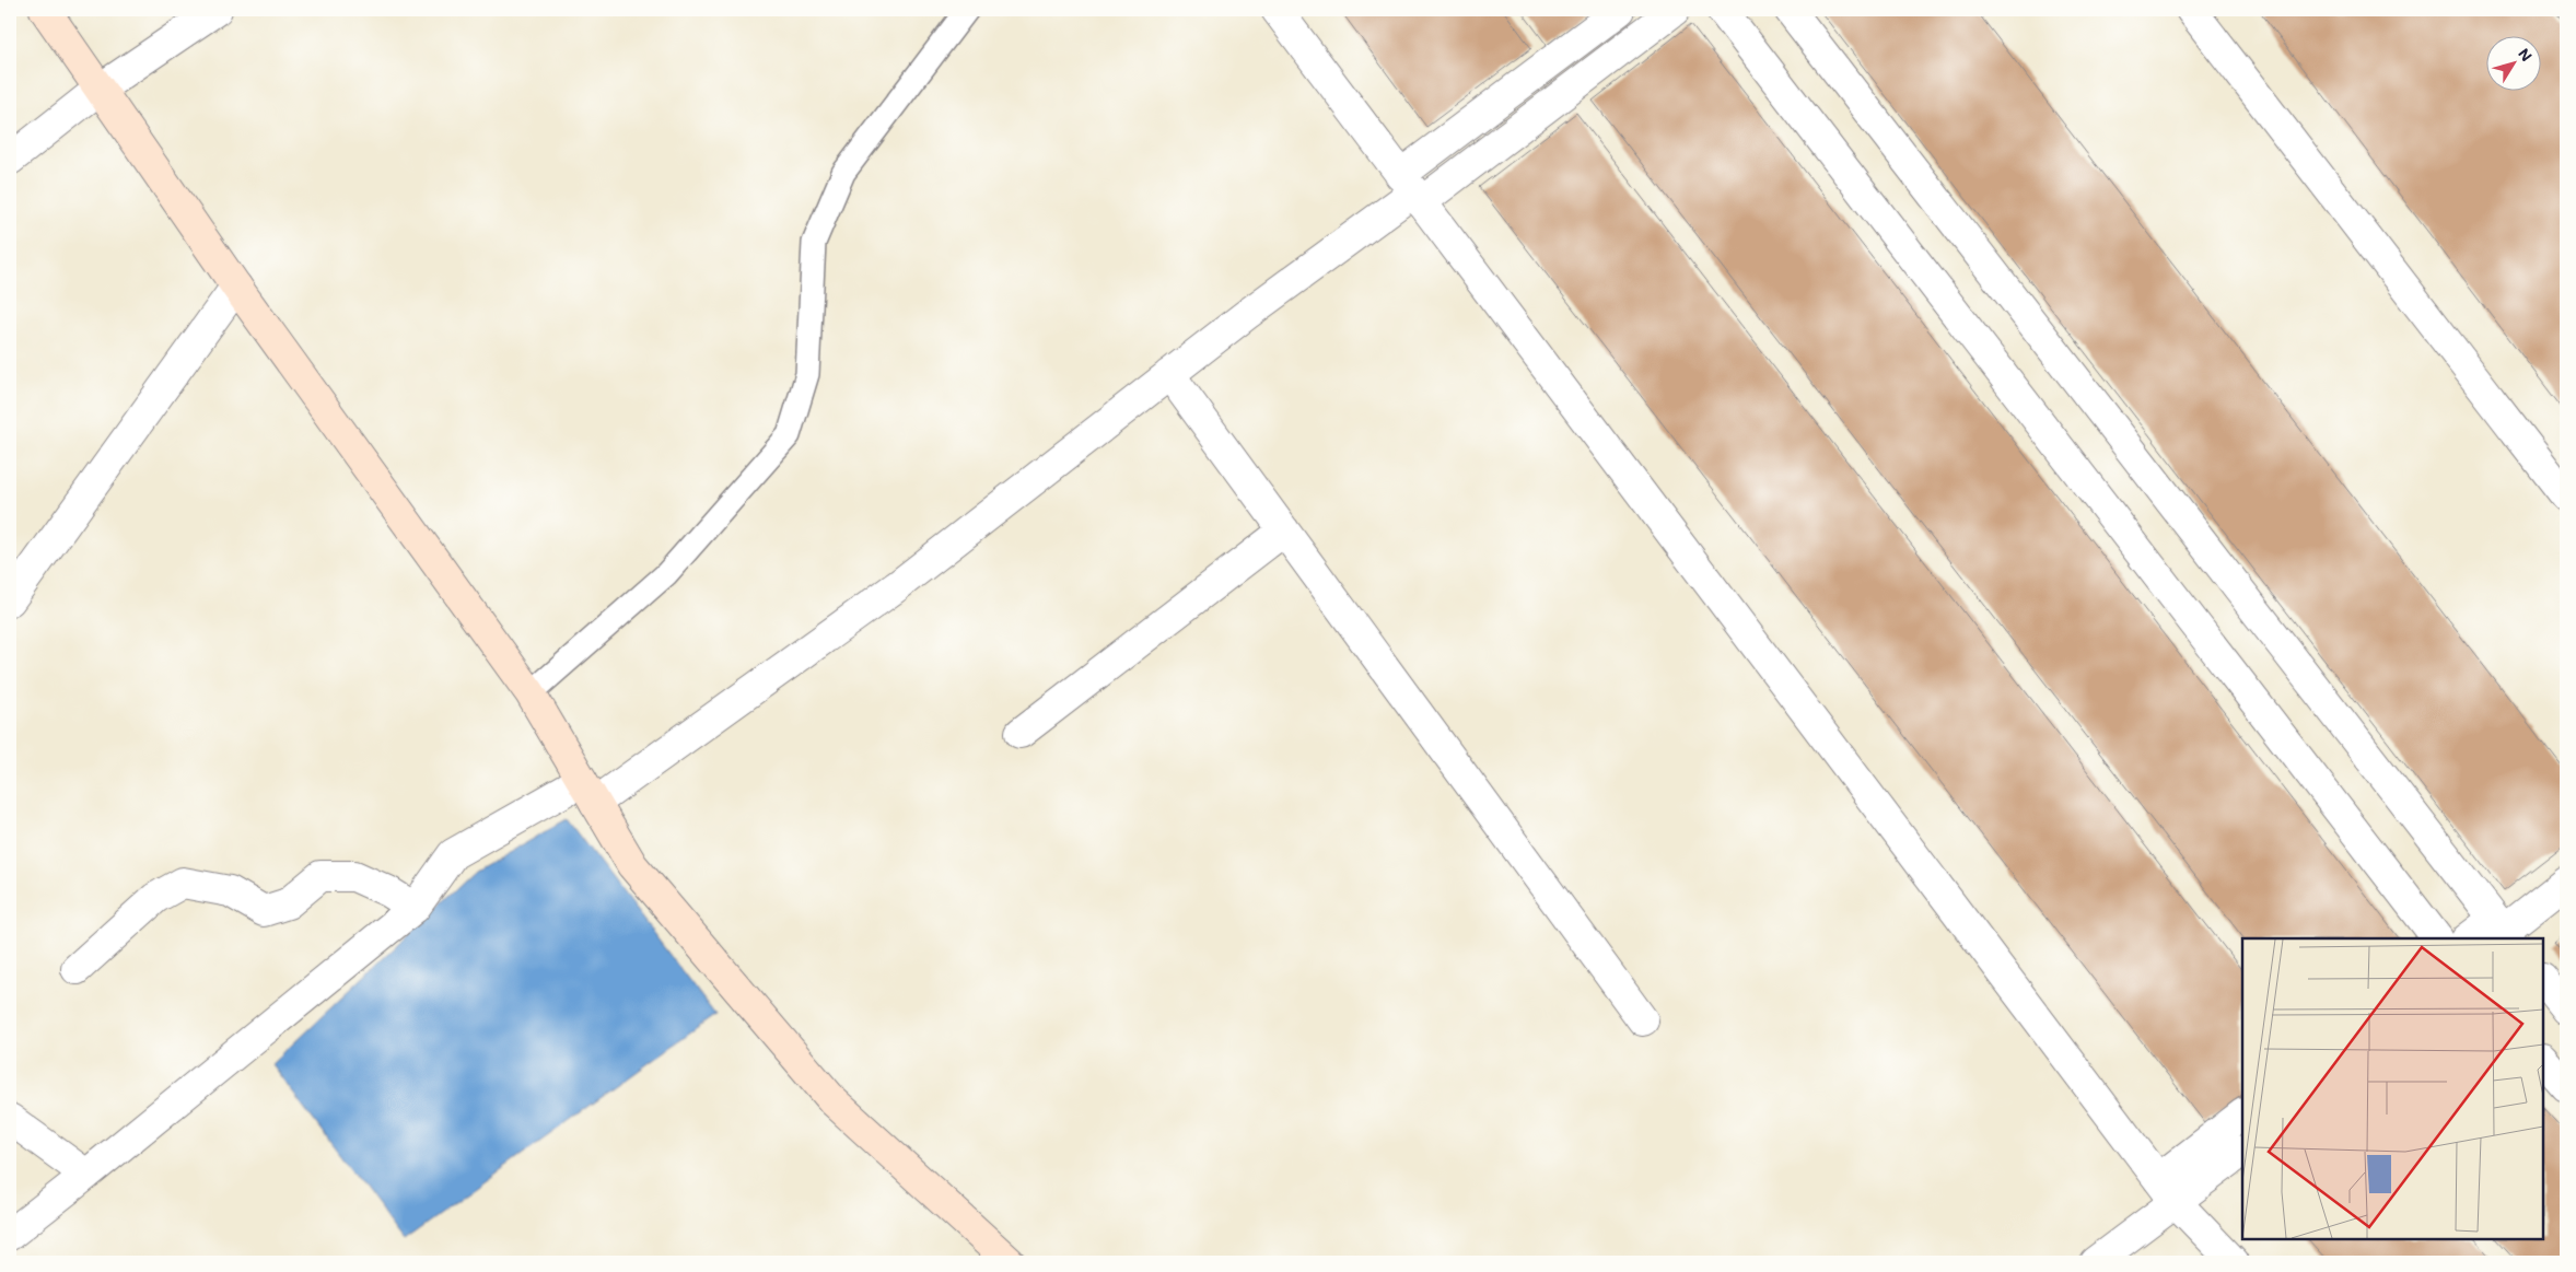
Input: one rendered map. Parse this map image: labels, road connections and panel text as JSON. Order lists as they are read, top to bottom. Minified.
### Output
{"north":"top right"}
